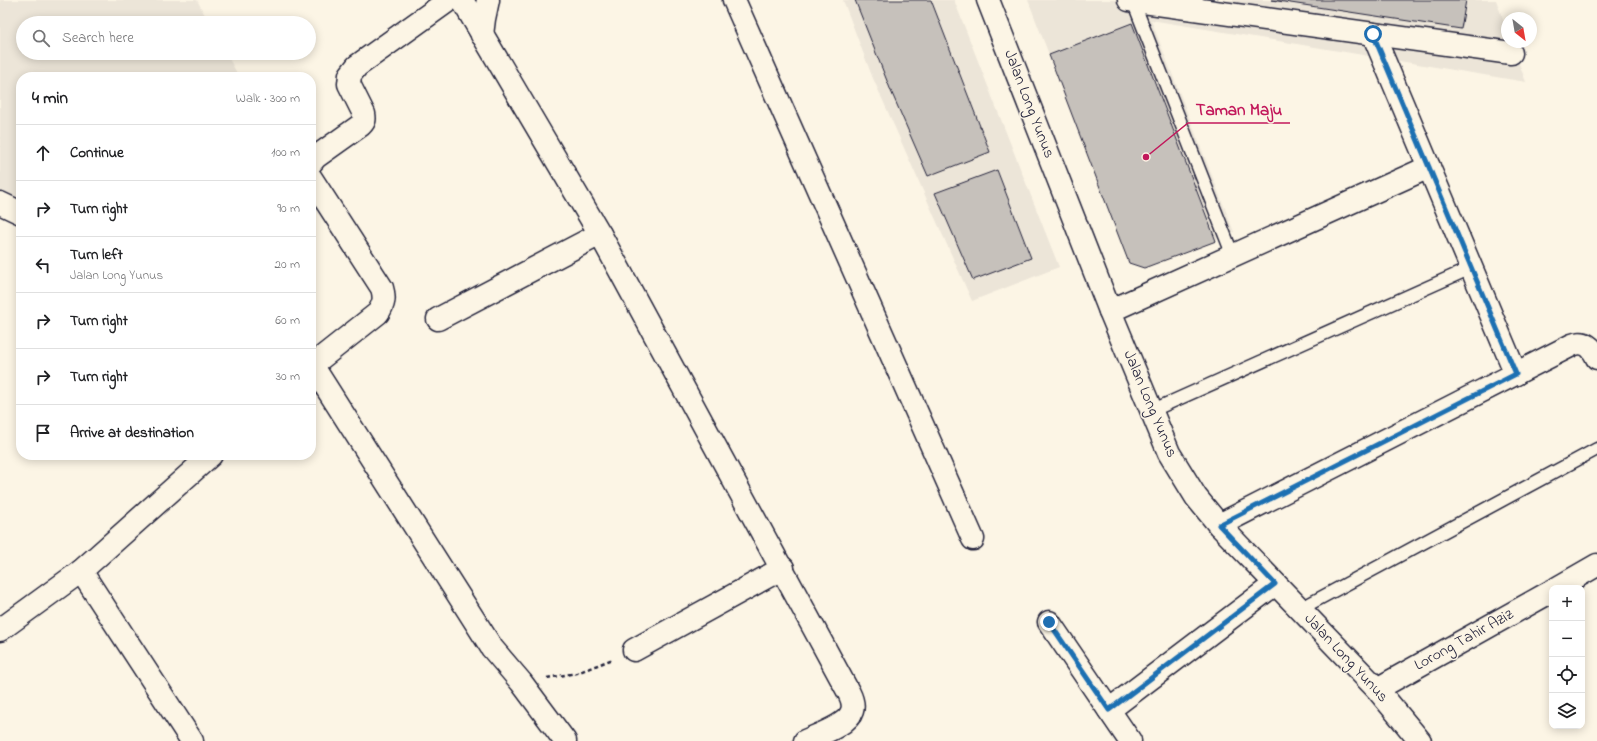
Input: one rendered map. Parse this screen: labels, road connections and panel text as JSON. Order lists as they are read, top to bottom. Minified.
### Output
{"streets":{"street":["Jalan Long Yunus","Lorong Tahir Aziz"]},"crossings":[["Jalan Long Yunus","Lorong Tahir Aziz"]],"places":["Taman Maju"],"north":"bottom right","page":{"search":"Search here","heading":["4 min","Walk · 300 m"],"list":[["Continue","100 m"],["Turn right","90 m"],["Turn left","Jalan Long Yunus","20 m"],["Turn right","60 m"],["Turn right","30 m"],"Arrive at destination"],"map_buttons":["+","−"]}}
